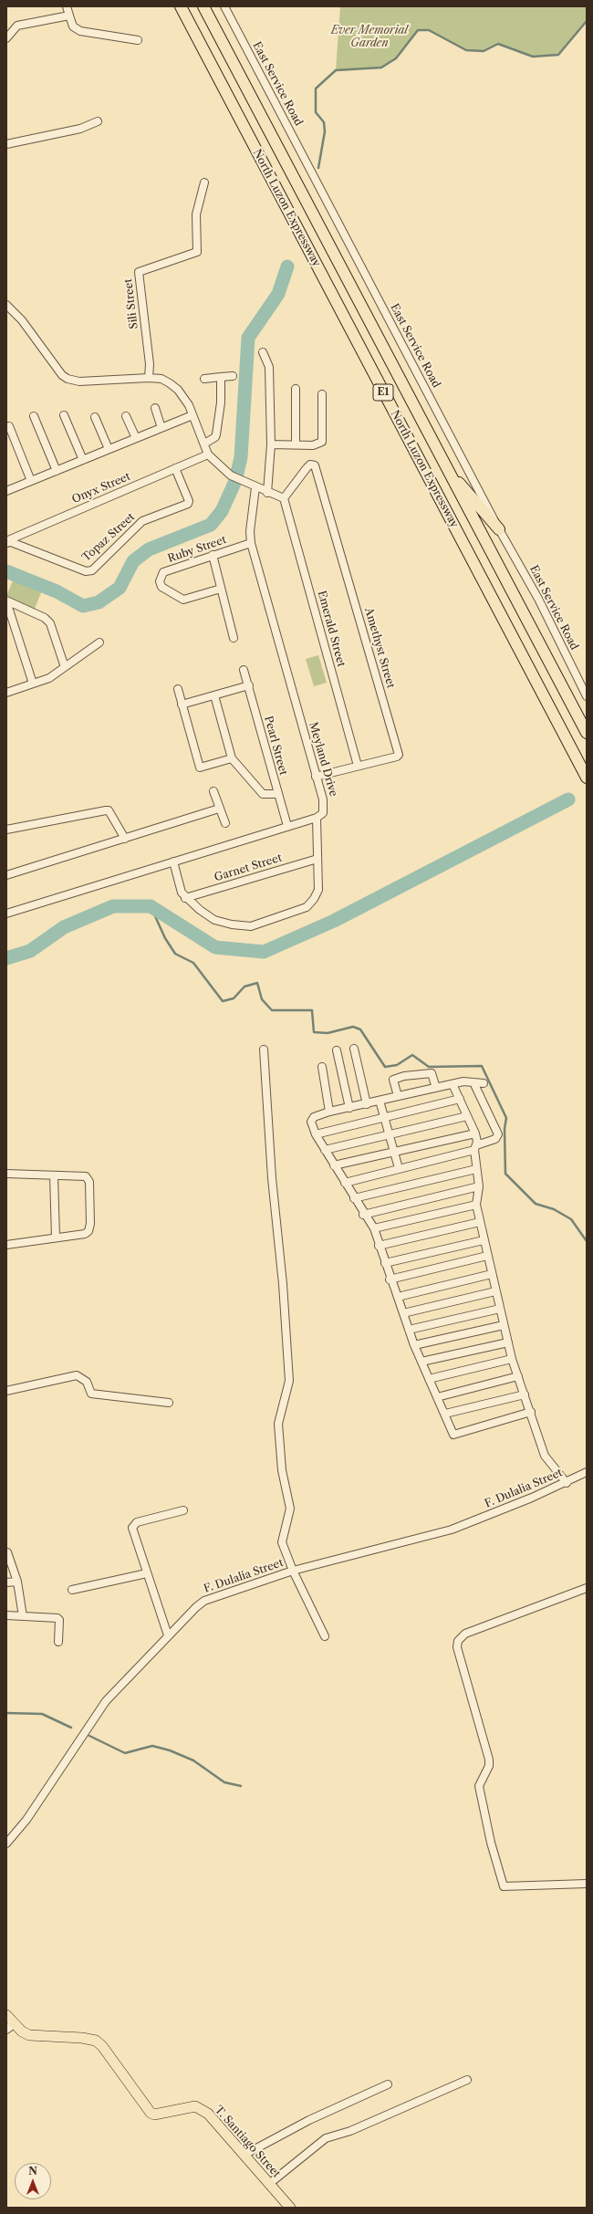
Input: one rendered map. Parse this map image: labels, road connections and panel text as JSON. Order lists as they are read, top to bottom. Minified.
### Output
{"streets":{"highway":["North Luzon Expressway","E1"],"main road":["T. Santiago Street"],"street":["East Service Road","Sili Street","Onyx Street","Topaz Street","Ruby Street","Emerald Street","Amethyst Street","Pearl Street","Meyland Drive","Garnet Street","F. Dulalia Street"]},"crossings":[["Onyx Street","Topaz Street"],["Ruby Street","Meyland Drive"],["Emerald Street","Amethyst Street"],["Amethyst Street","Meyland Drive"]],"parks":["Ever Memorial Garden"],"north":"top"}
